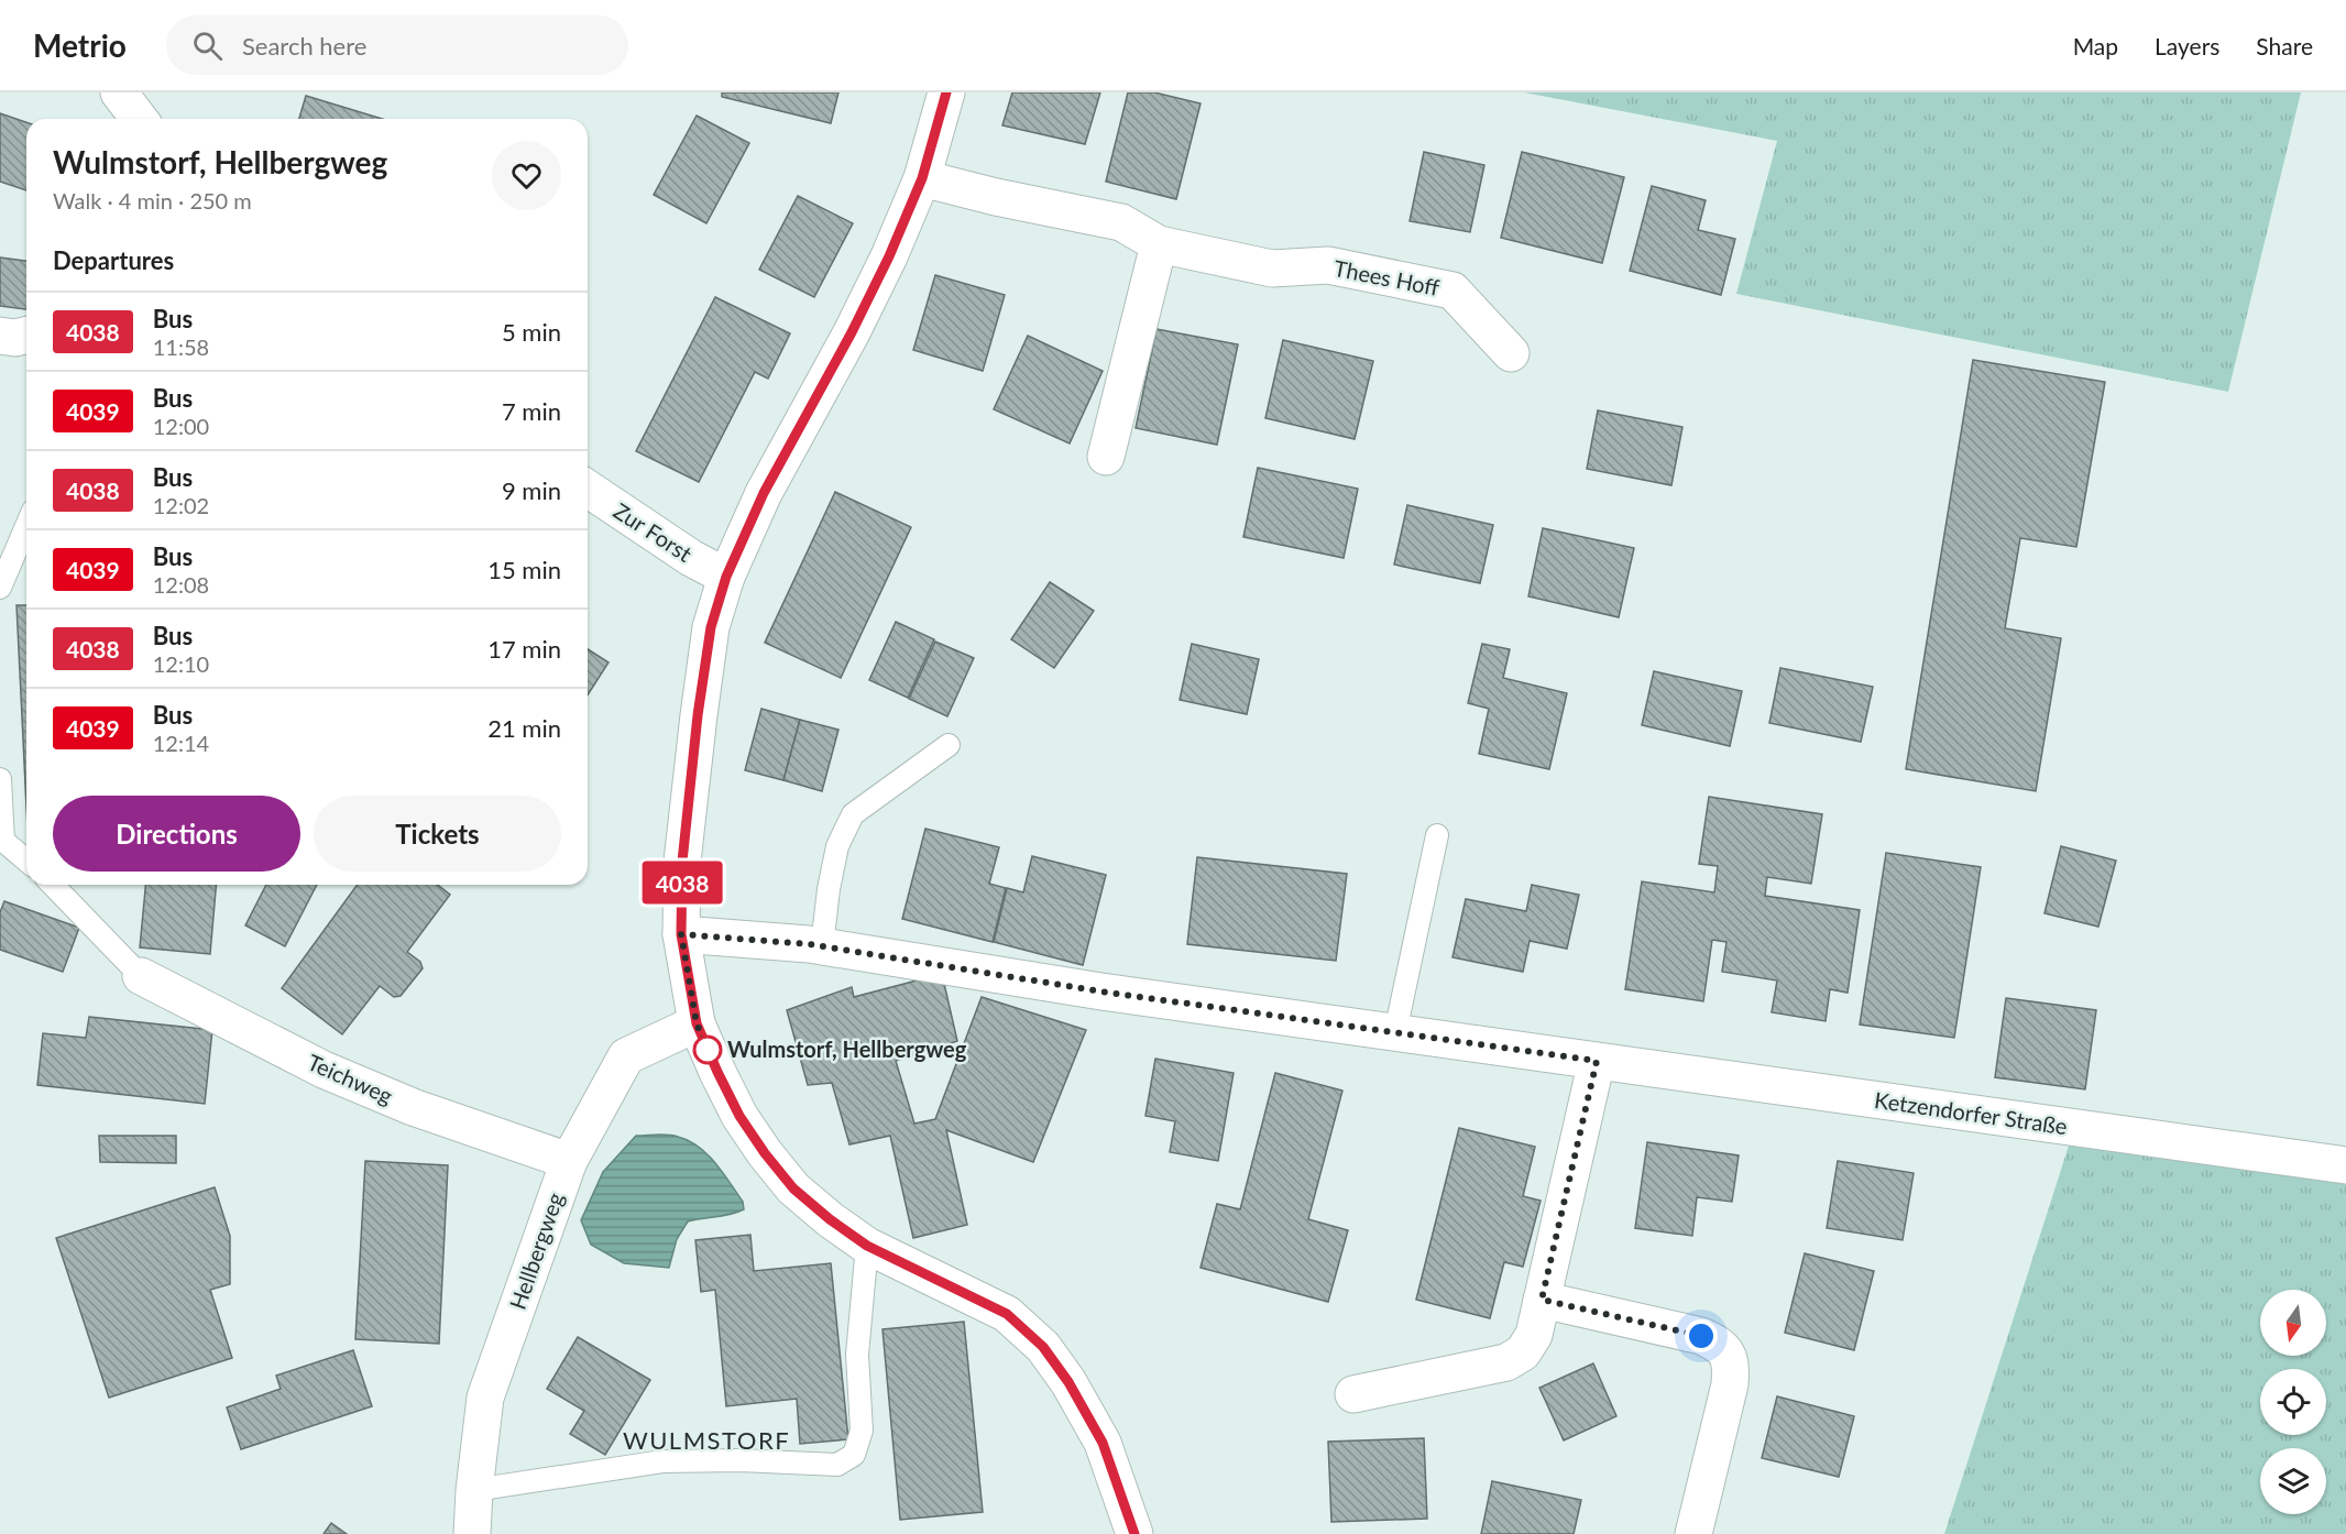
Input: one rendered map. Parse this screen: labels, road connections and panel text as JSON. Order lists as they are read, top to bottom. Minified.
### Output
{"streets":{"street":["Thees Hoff","Zur Forst","Teichweg","Ketzendorfer Straße","Hellbergweg"]},"crossings":[["Teichweg","Hellbergweg"]],"districts":["WULMSTORF"],"places":["Wulmstorf, Hellbergweg"],"lines":["bus line 4038"],"north":"bottom","page":{"header":"Metrio","search":"Search here","nav":["Map","Layers","Share"],"on_map":"4038","heading":[["Wulmstorf, Hellbergweg","Walk · 4 min · 250 m"],"Departures"],"list":[{"mark":"4038","name":"Bus","note":"11:58","value":"5 min"},{"mark":"4039","name":"Bus","note":"12:00","value":"7 min"},{"mark":"4038","name":"Bus","note":"12:02","value":"9 min"},{"mark":"4039","name":"Bus","note":"12:08","value":"15 min"},{"mark":"4038","name":"Bus","note":"12:10","value":"17 min"},{"mark":"4039","name":"Bus","note":"12:14","value":"21 min"}],"buttons":["Directions","Tickets"]}}
